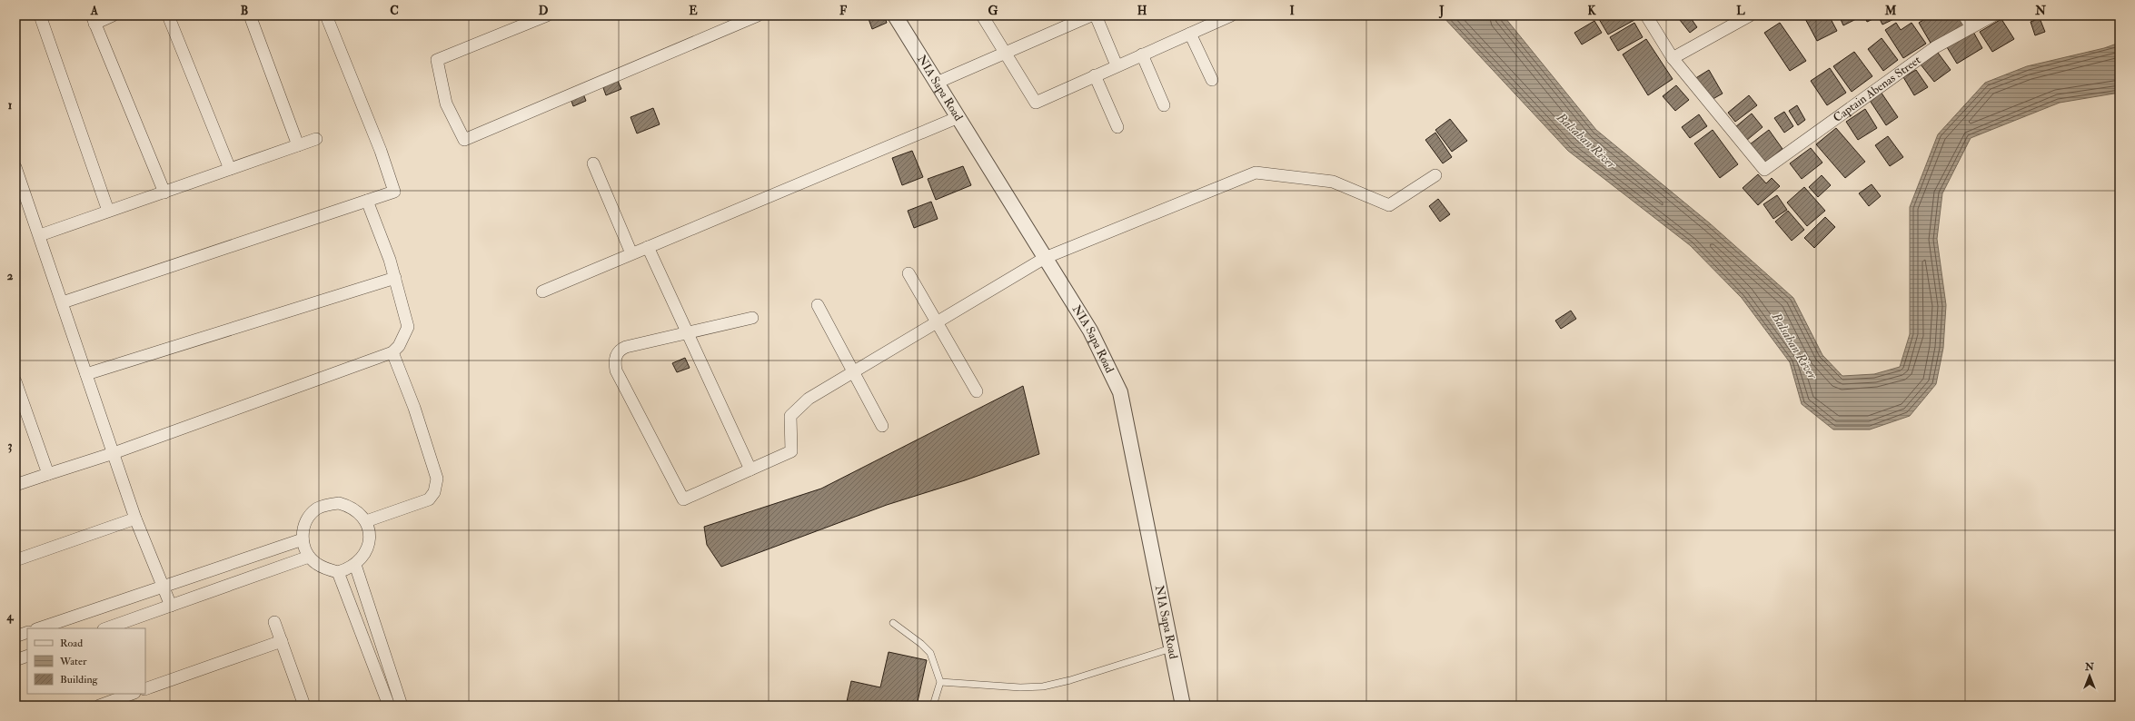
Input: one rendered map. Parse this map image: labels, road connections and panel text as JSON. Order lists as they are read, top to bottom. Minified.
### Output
{"streets":{"street":["NIA Sapa Road","Captain Abenas Street"]},"water":["Balsahan River"],"legend":["Road","Water","Building"],"north":"top","grid":{"columns":["A","B","C","D","E","F","G","H","I","J","K","L","M","N"],"rows":["1","2","3","4"]}}
